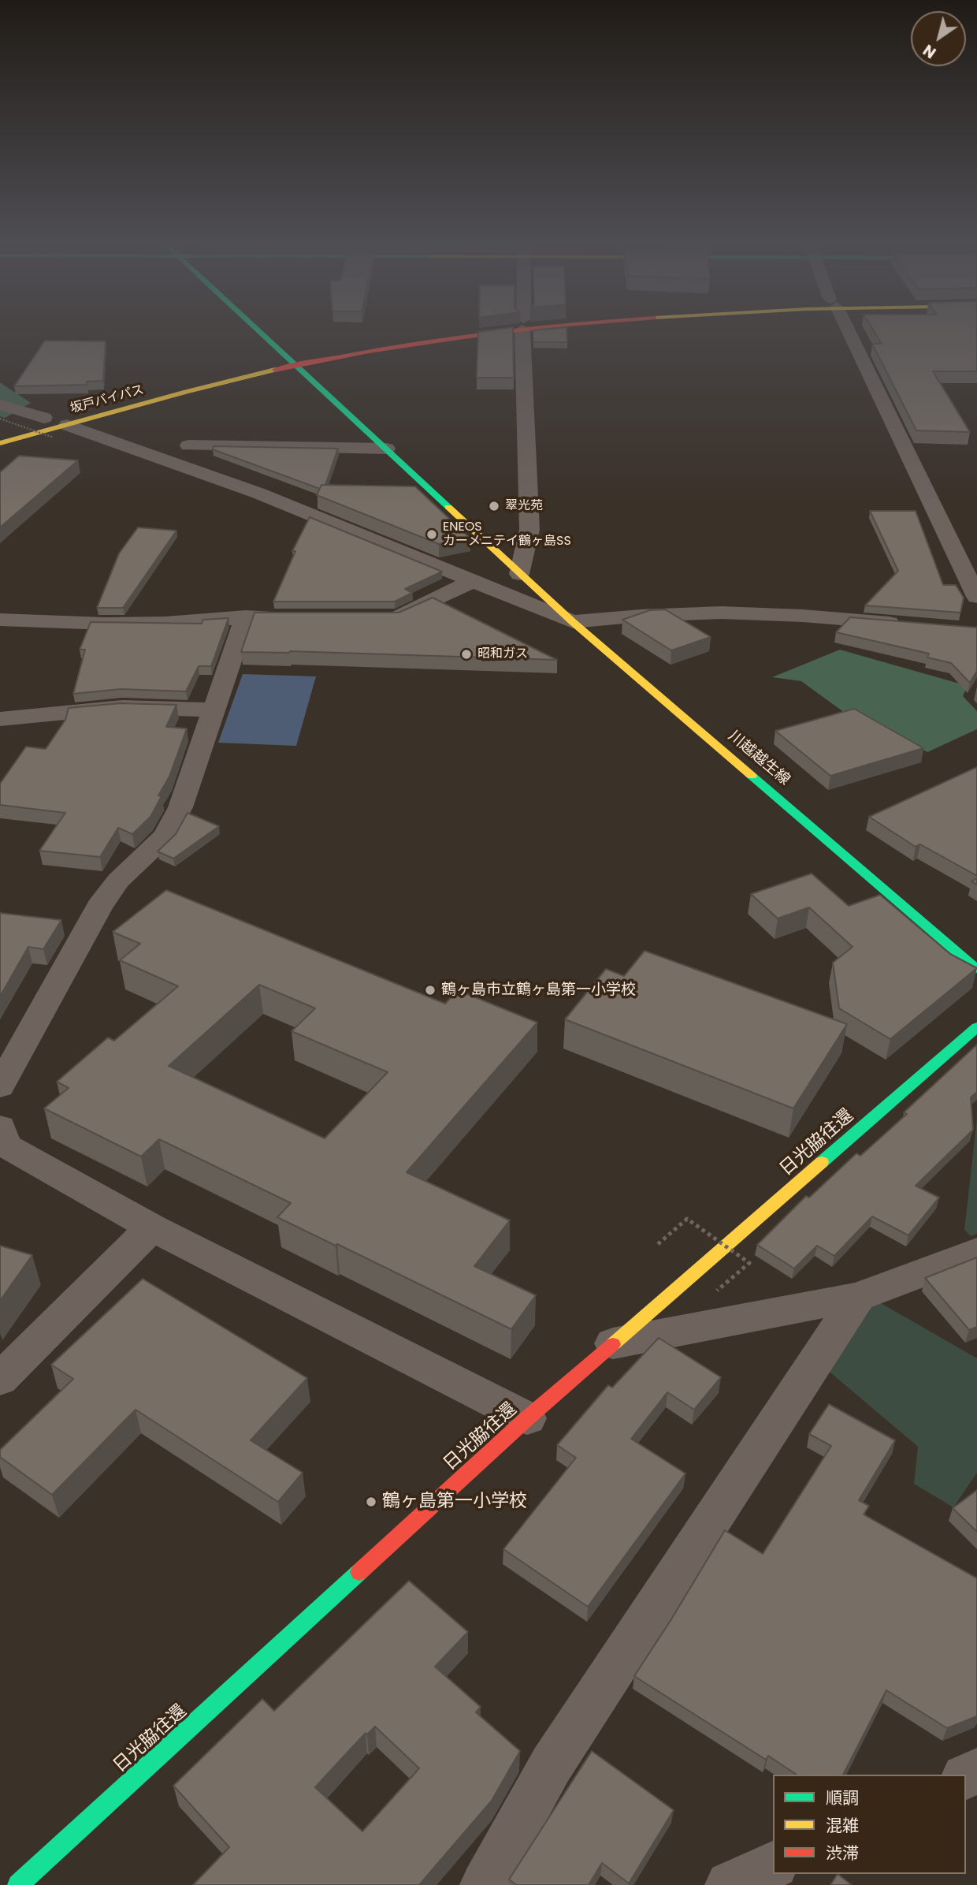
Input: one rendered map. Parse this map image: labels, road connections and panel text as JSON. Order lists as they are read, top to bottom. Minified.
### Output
{"streets":{"main road":["坂戸バイパス","川越越生線","日光脇往還"]},"crossings":[["坂戸バイパス","川越越生線"]],"places":["翠光苑","ENEOS カーメニテイ鶴ヶ島SS","昭和ガス","鶴ヶ島市立鶴ヶ島第一小学校","鶴ヶ島第一小学校"],"legend":["順調","混雑","渋滞"],"north":"bottom left"}
